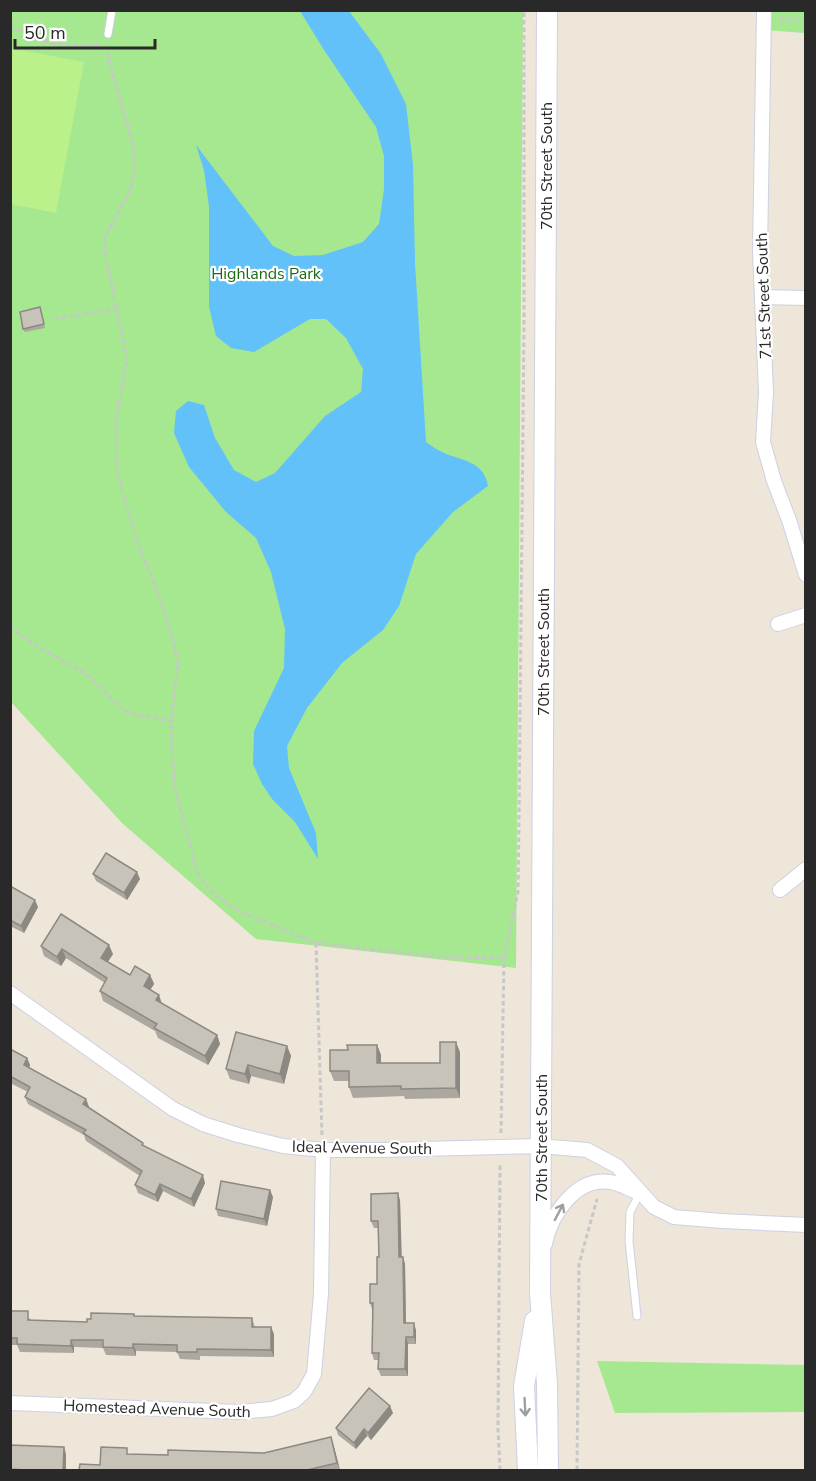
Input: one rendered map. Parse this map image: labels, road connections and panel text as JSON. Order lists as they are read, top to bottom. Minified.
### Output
{"streets":{"main road":["70th Street South"],"street":["71st Street South","Ideal Avenue South","Homestead Avenue South"]},"crossings":[["70th Street South","Ideal Avenue South"],["Ideal Avenue South","Homestead Avenue South"]],"parks":["Highlands Park"],"scale_bar":"50 m"}
